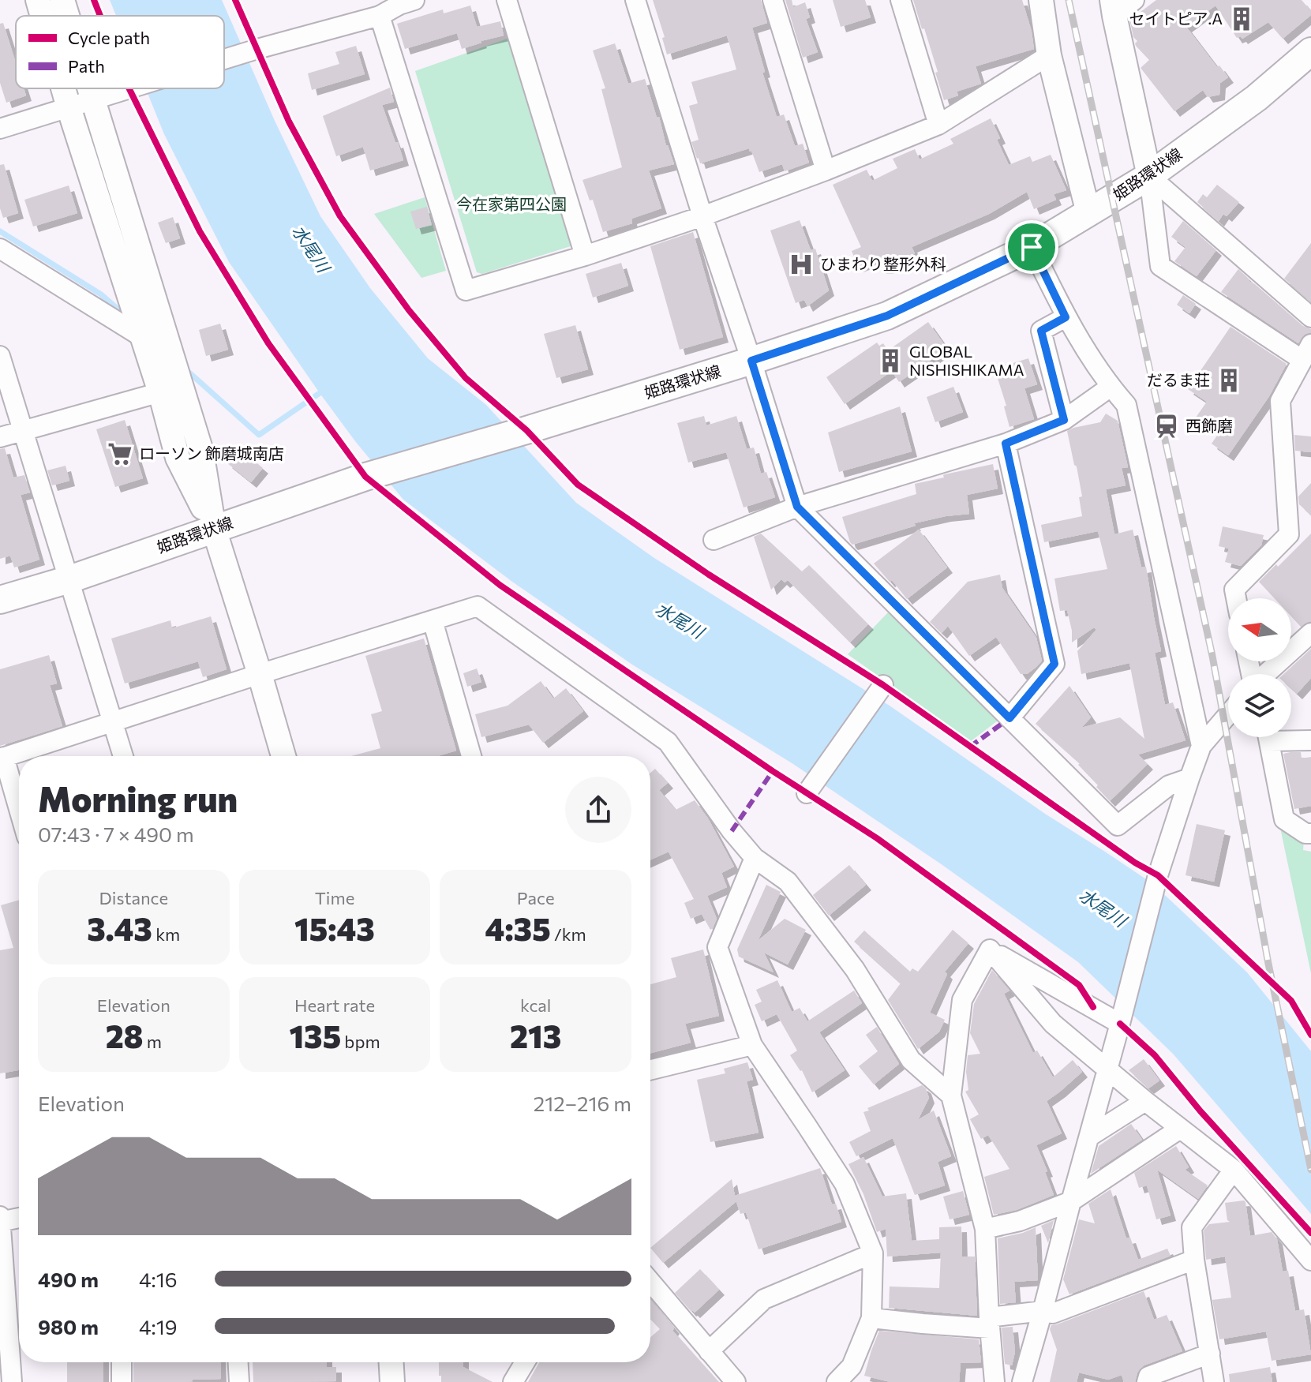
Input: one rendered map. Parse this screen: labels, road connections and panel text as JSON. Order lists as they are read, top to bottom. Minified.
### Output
{"streets":{"main road":["姫路環状線"]},"water":["水尾川"],"parks":["今在家第四公園"],"places":{"building":["セイトピア.A","GLOBAL NISHISHIKAMA","だるま荘"],"hospital":["ひまわり整形外科"],"station":["西飾磨"],"supermarket":["ローソン 飾磨城南店"]},"legend":["Cycle path","Path"],"north":"left","page":{"heading":["Morning run","07:43 · 7 × 490 m"],"stats":[["Distance","3.43 km"],["Time","15:43"],["Pace","4:35 /km"],["Elevation","28 m"],["Heart rate","135 bpm"],["kcal","213"]],"chart":["Elevation","212–216 m"],"list":[{"name":"490 m","note":"4:16"},{"name":"980 m","note":"4:19"}]}}
